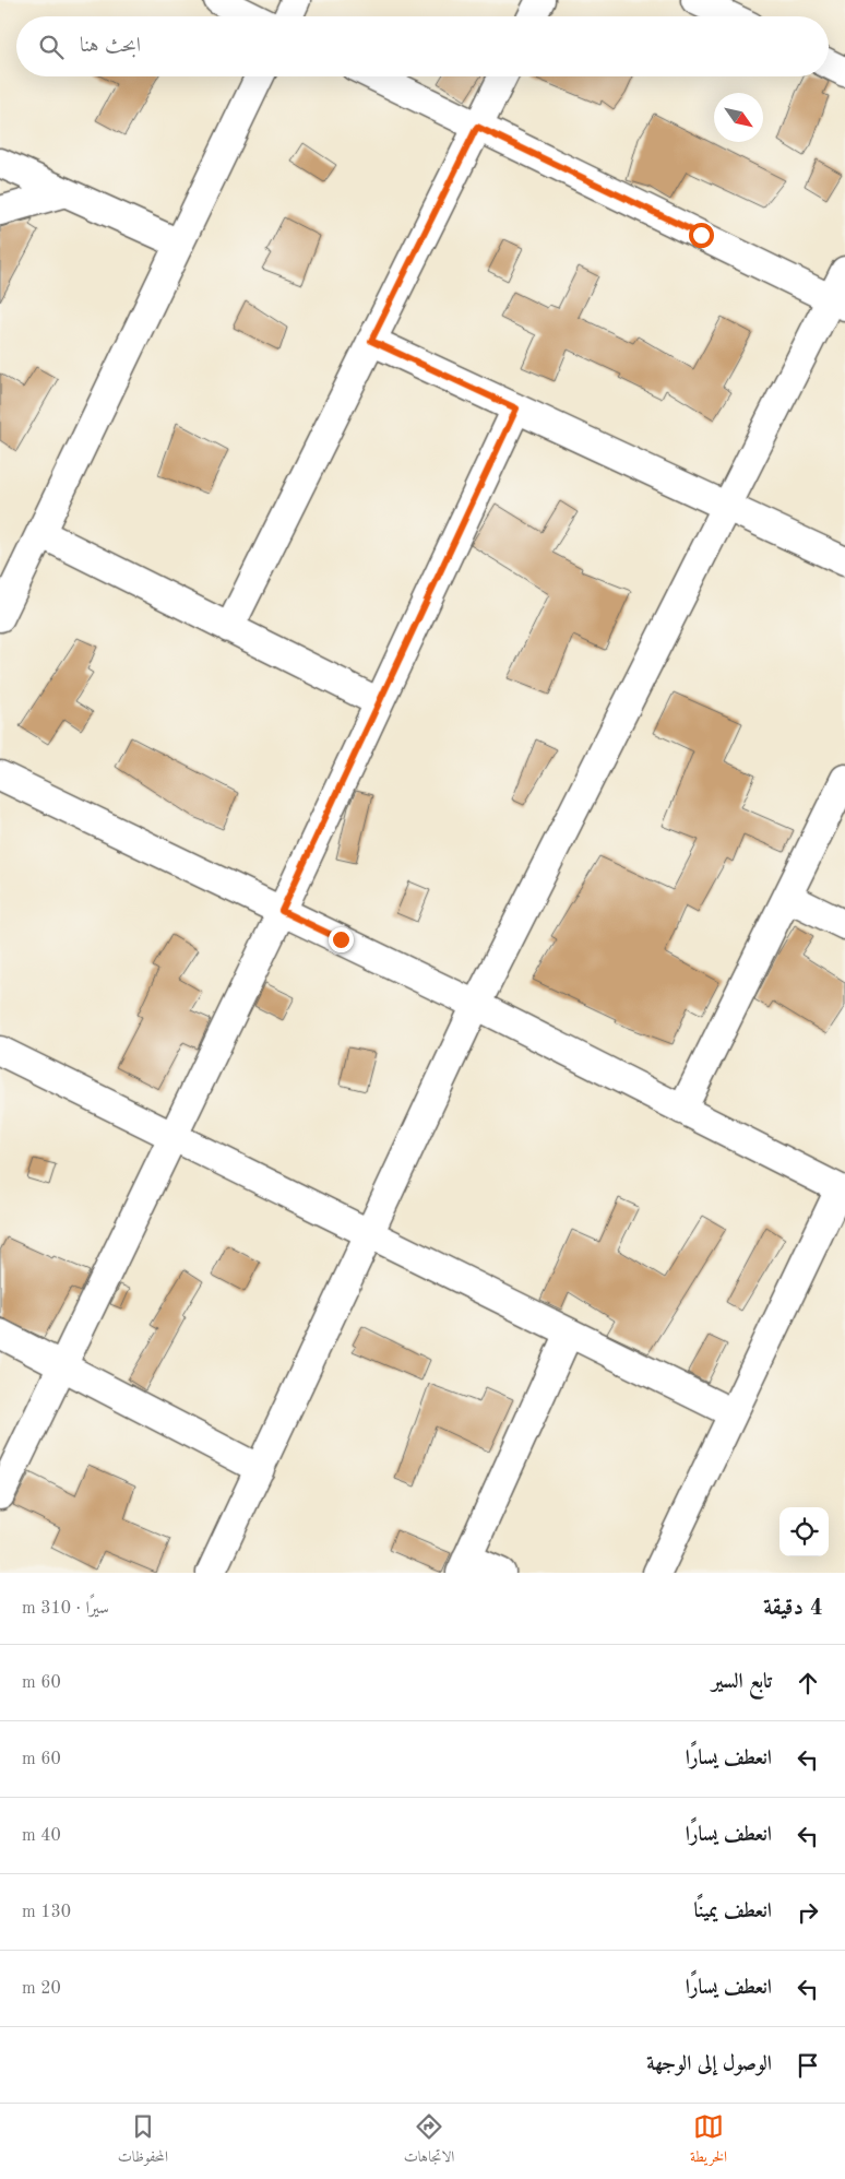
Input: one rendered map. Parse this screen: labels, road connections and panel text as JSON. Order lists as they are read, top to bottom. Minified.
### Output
{"north":"bottom right","page":{"search":"ابحث هنا","heading":["4 دقيقة","سيرًا · 310 m"],"list":[["تابع السير","60 m"],["انعطف يسارًا","60 m"],["انعطف يسارًا","40 m"],["انعطف يمينًا","130 m"],["انعطف يسارًا","20 m"],"الوصول إلى الوجهة"],"nav":["الخريطة","الاتجاهات","المحفوظات"]}}
